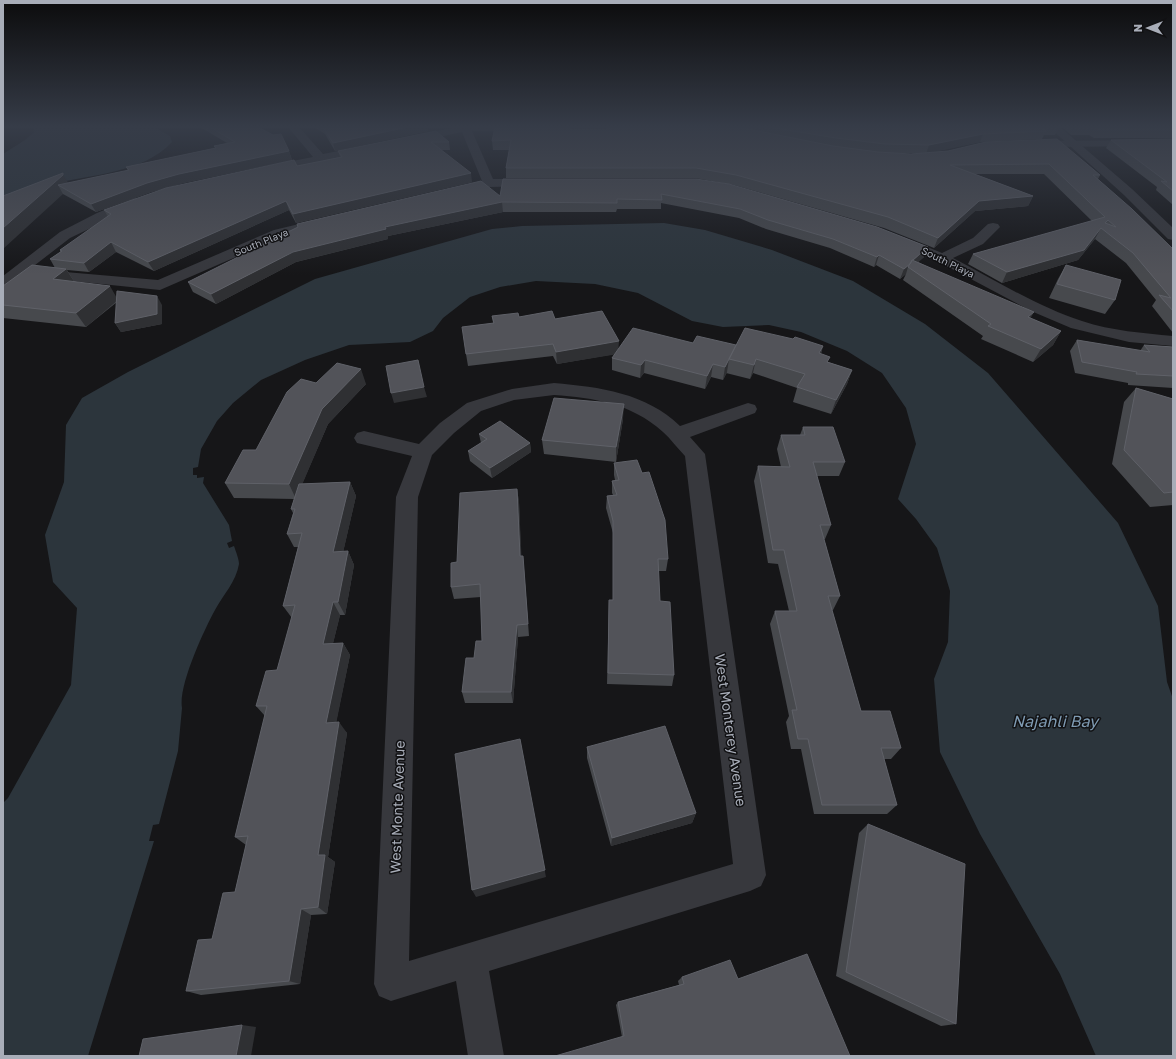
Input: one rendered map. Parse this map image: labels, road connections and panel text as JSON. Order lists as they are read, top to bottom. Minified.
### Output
{"streets":{"street":["South Playa","West Monterey Avenue","West Monte Avenue"]},"crossings":[["West Monterey Avenue","West Monte Avenue"]],"water":["Najahli Bay"],"north":"left"}
